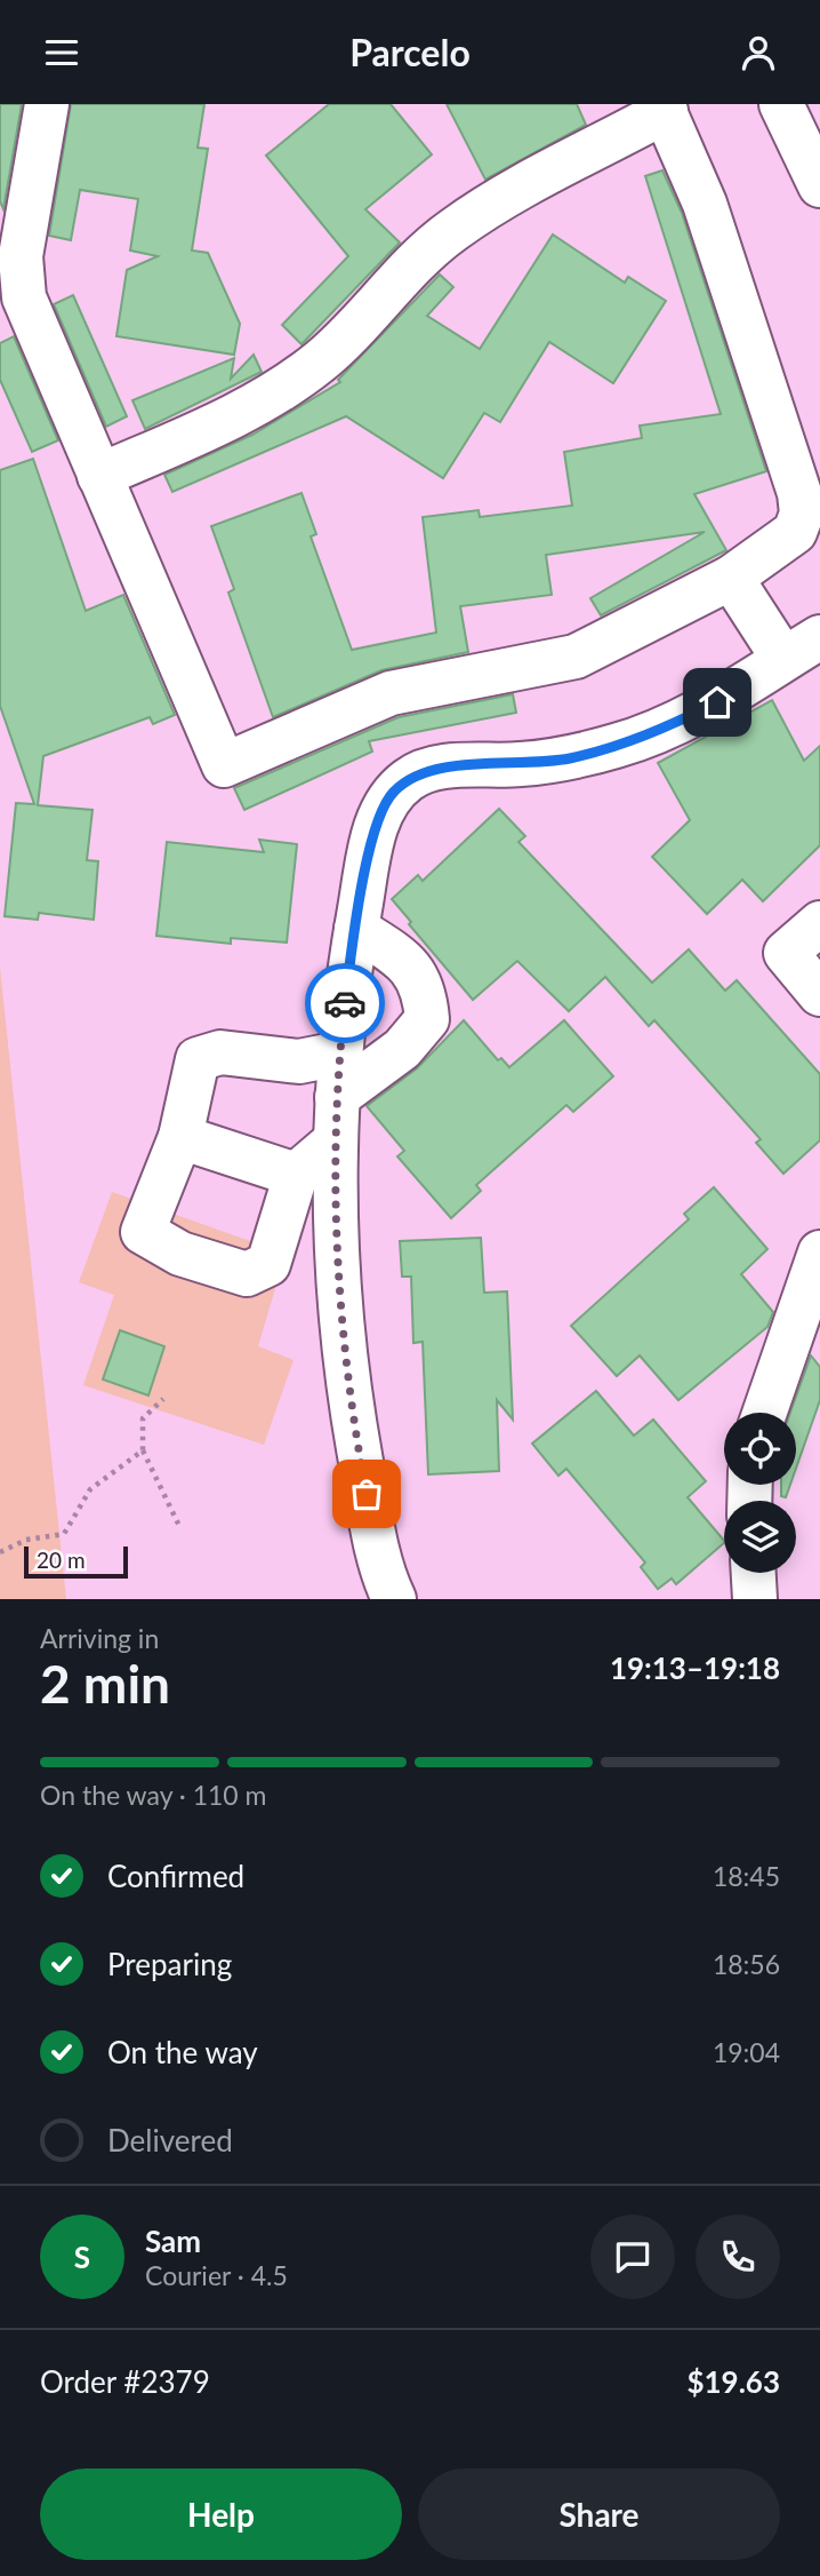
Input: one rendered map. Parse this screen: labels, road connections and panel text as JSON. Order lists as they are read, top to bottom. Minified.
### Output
{"scale_bar":"20 m","page":{"header":"Parcelo","scale":"20 m","heading":["2 min","Arriving in","19:13–19:18"],"panel":["Sam","Courier · 4.5","Order #2379","$19.63"],"bar":"On the way · 110 m","list":[["Confirmed","18:45"],["Preparing","18:56"],["On the way","19:04"],"Delivered"],"round":"S","buttons":["Help","Share"]}}
